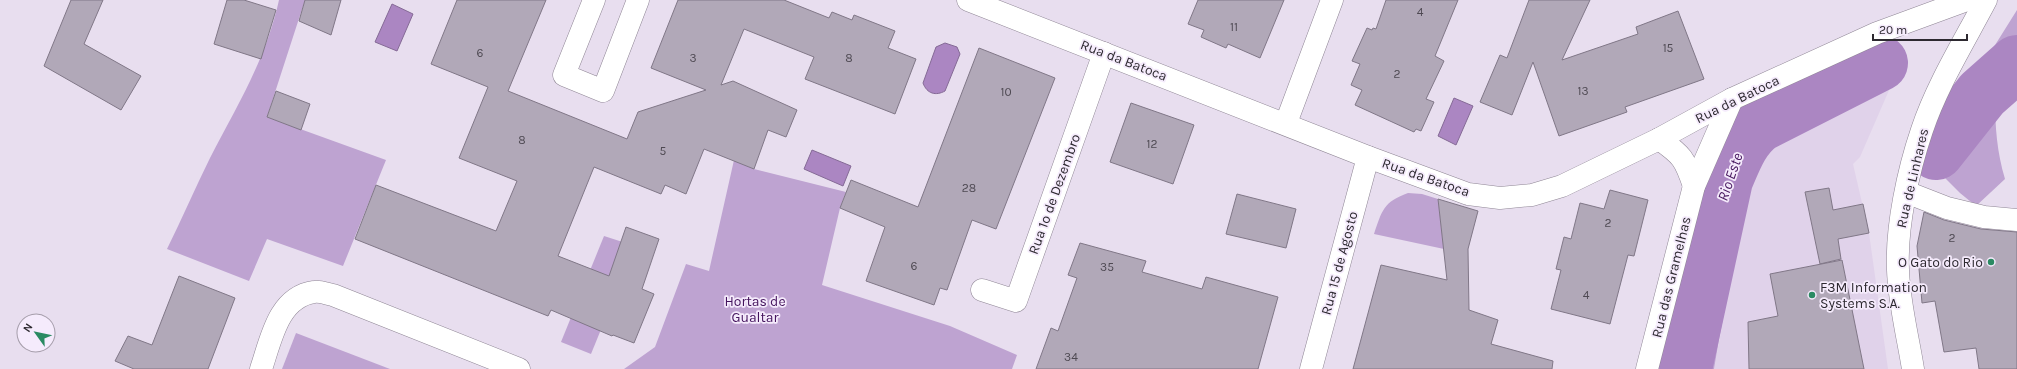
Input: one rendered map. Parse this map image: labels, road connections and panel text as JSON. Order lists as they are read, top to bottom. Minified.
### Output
{"streets":{"street":["Rua da Batoca","Rua de Linhares","Rua 1º de Dezembro","Rua 15 de Agosto","Rua das Gramelhas"]},"crossings":[["Rua da Batoca","Rua 1º de Dezembro"],["Rua da Batoca","Rua 15 de Agosto"],["Rua da Batoca","Rua das Gramelhas"]],"water":["Rio Este"],"parks":["Hortas de Gualtar"],"places":["O Gato do Rio","F3M Information Systems S.A."],"house_numbers":["4","11","15","6","3","8","2","13","10","8","12","5","28","2","2","6","35","4","34"],"scale_bar":"20 m","north":"top left"}
